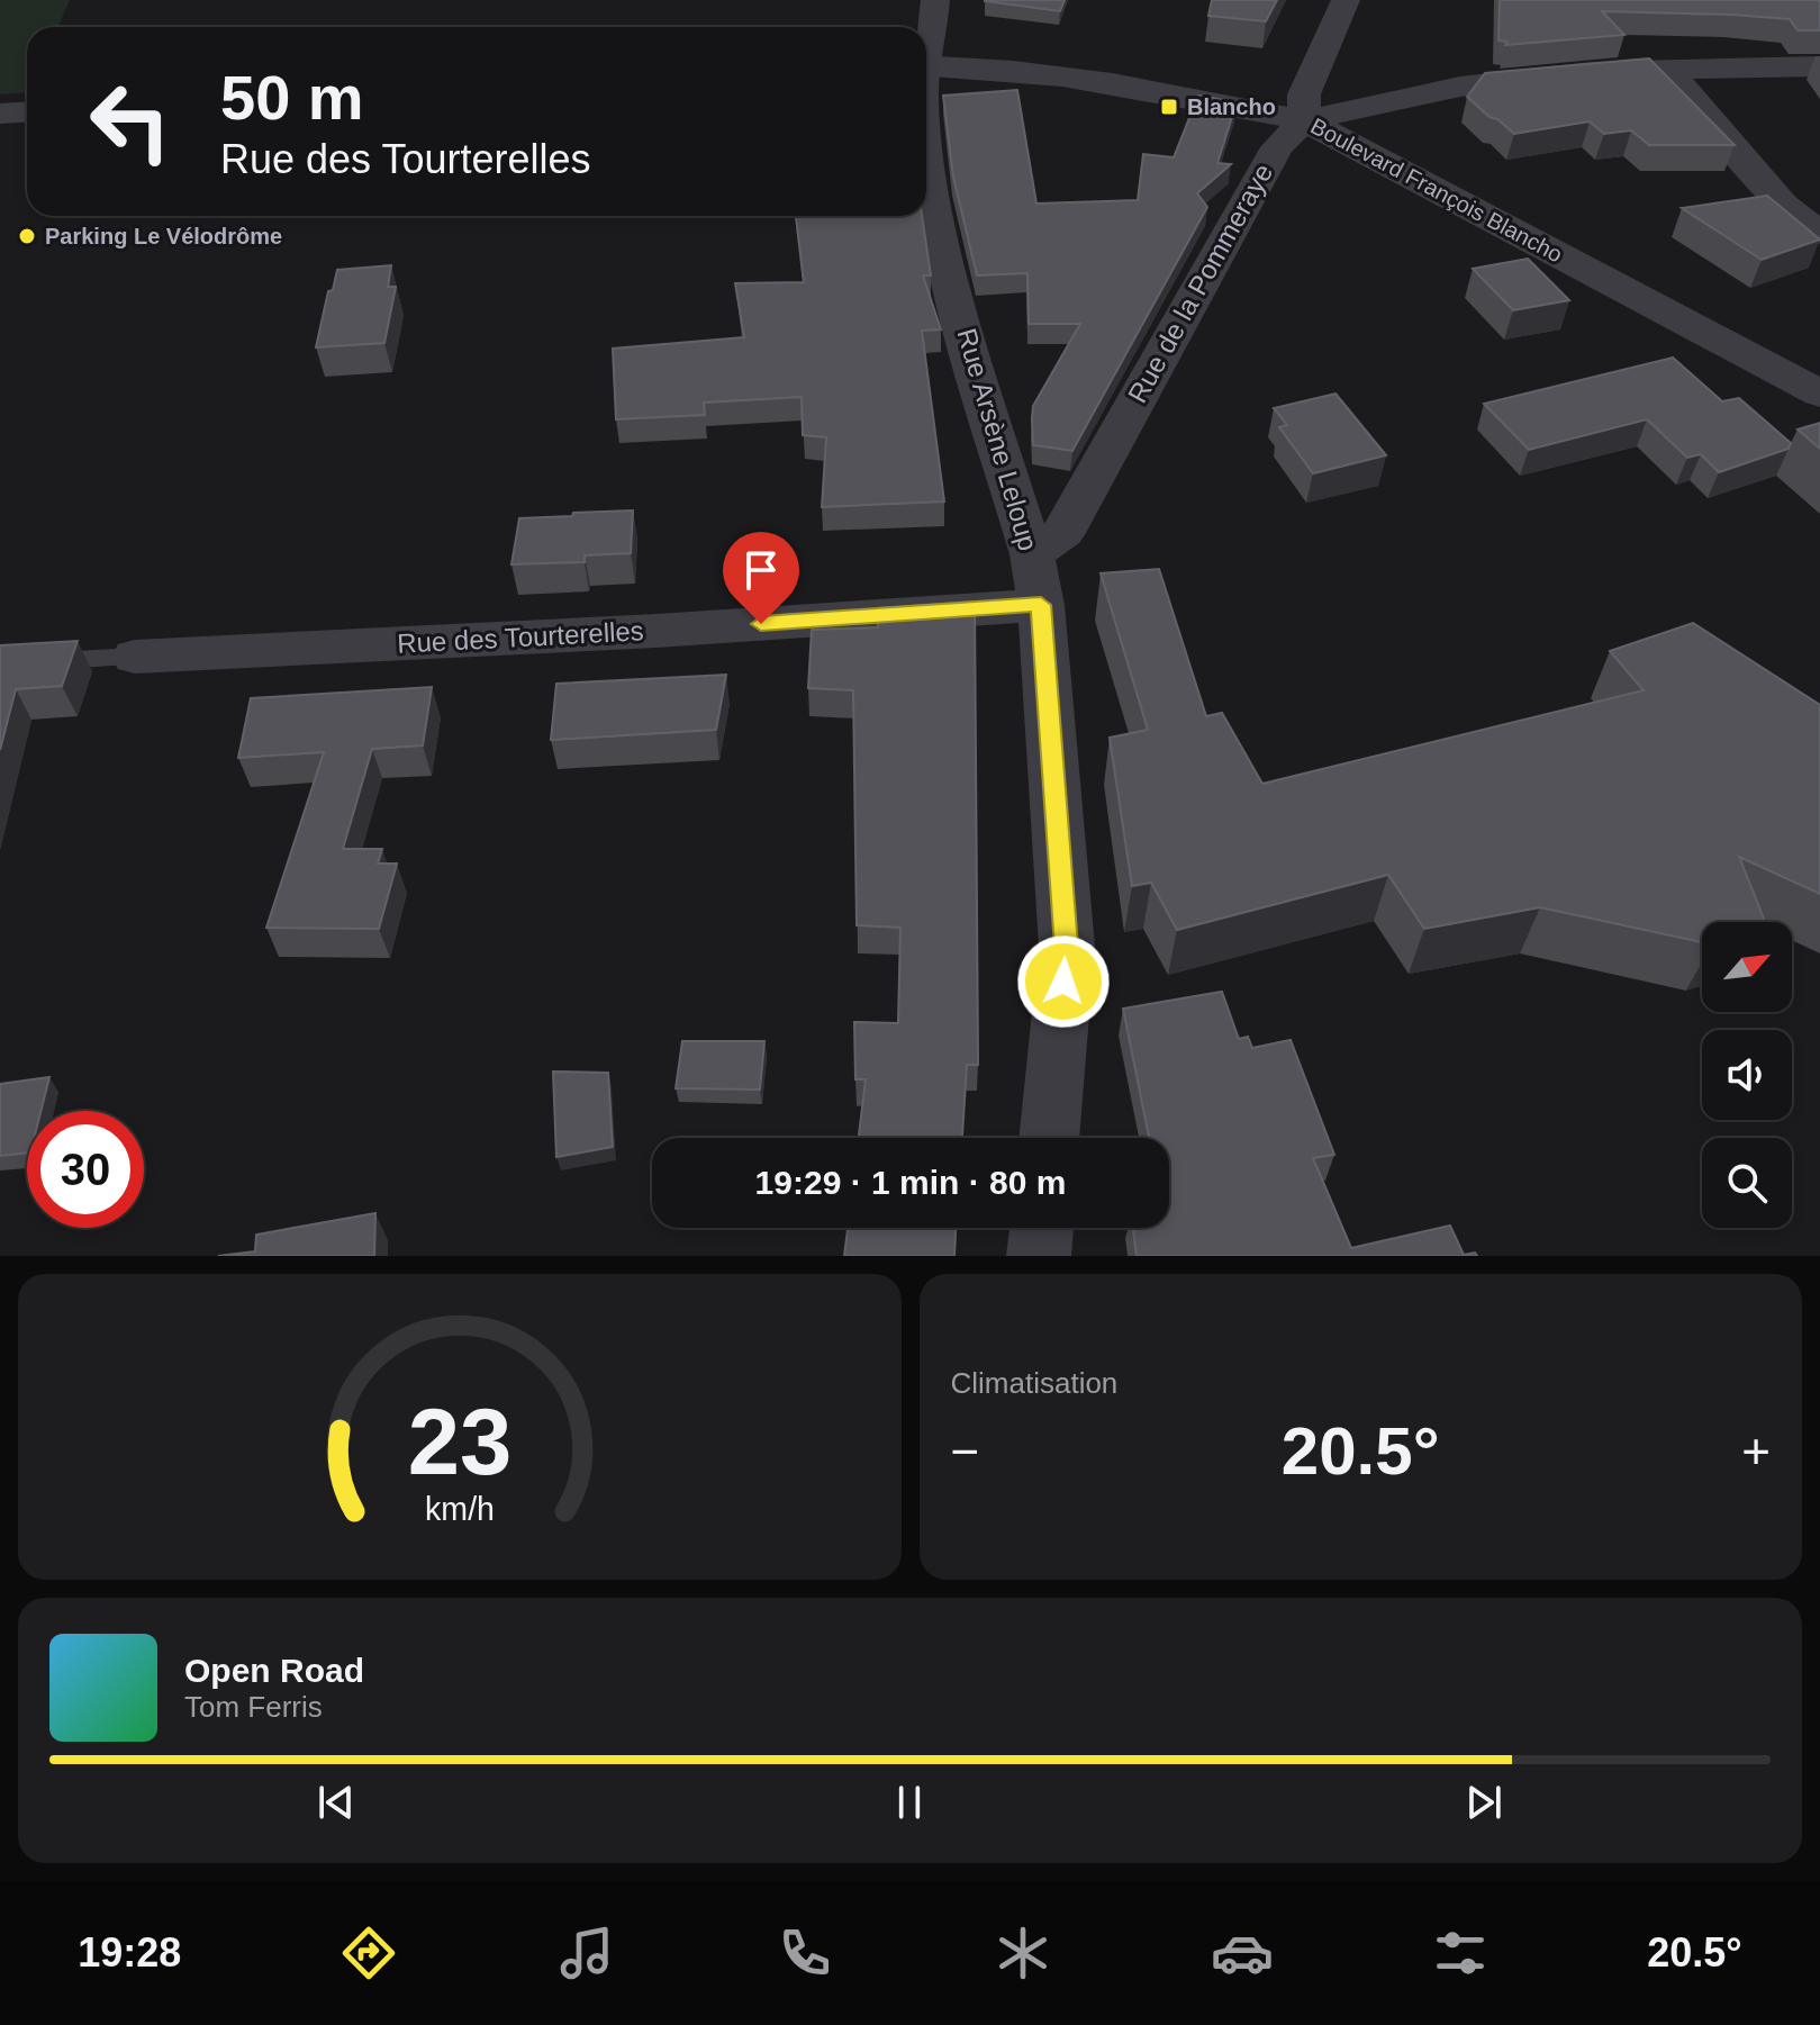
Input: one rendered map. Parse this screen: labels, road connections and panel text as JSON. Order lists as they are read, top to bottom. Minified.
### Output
{"streets":{"street":["Boulevard François Blancho","Rue de la Pommeraye","Rue Arsène Leloup","Rue des Tourterelles"]},"crossings":[["Boulevard François Blancho","Rue de la Pommeraye"],["Rue de la Pommeraye","Rue Arsène Leloup"],["Rue de la Pommeraye","Rue des Tourterelles"],["Rue Arsène Leloup","Rue des Tourterelles"]],"places":{"transit":["Blancho"],"other":["Parking Le Vélodrôme"]},"north":"top right","page":{"turn":["50 m","Rue des Tourterelles"],"limit":"30","trip":"19:29 · 1 min · 80 m","tile":"Climatisation","heat":["−","20.5°","+"],"song":["Open Road","Tom Ferris"],"tabs":["19:28","20.5°"],"gauge":["23","km/h"]}}
